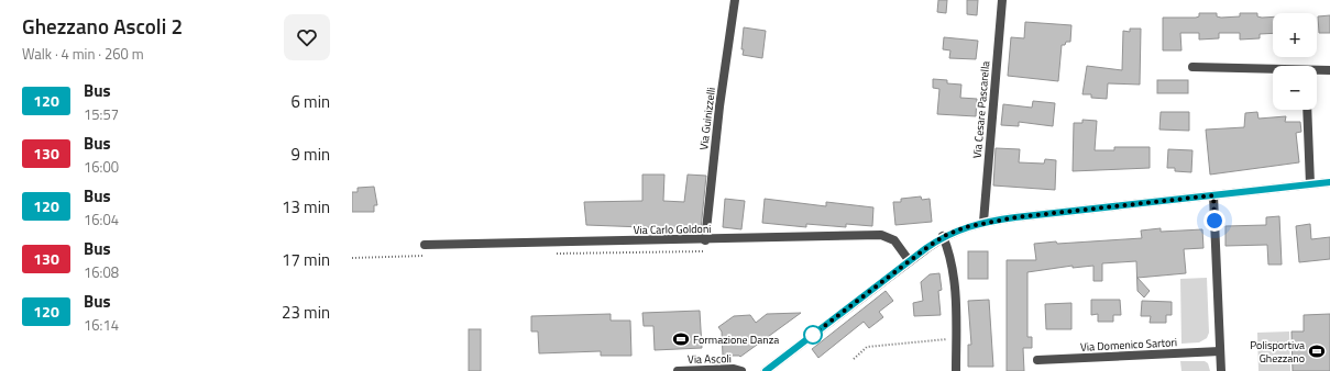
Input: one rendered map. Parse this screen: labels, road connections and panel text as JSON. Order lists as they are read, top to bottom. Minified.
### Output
{"streets":{"street":["Via Cesare Pascarella","Via Guinizzelli","Via Carlo Goldoni","Via Domenico Sartori","Via Ascoli"]},"crossings":[["Via Guinizzelli","Via Carlo Goldoni"]],"places":{"sports":["Formazione Danza","Polisportiva Ghezzano"]},"lines":["bus line 120"],"page":{"heading":["Ghezzano Ascoli 2","Walk · 4 min · 260 m"],"map_buttons":["+","−"],"list":[{"mark":"120","name":"Bus","note":"15:57","value":"6 min"},{"mark":"130","name":"Bus","note":"16:00","value":"9 min"},{"mark":"120","name":"Bus","note":"16:04","value":"13 min"},{"mark":"130","name":"Bus","note":"16:08","value":"17 min"},{"mark":"120","name":"Bus","note":"16:14","value":"23 min"}]}}
